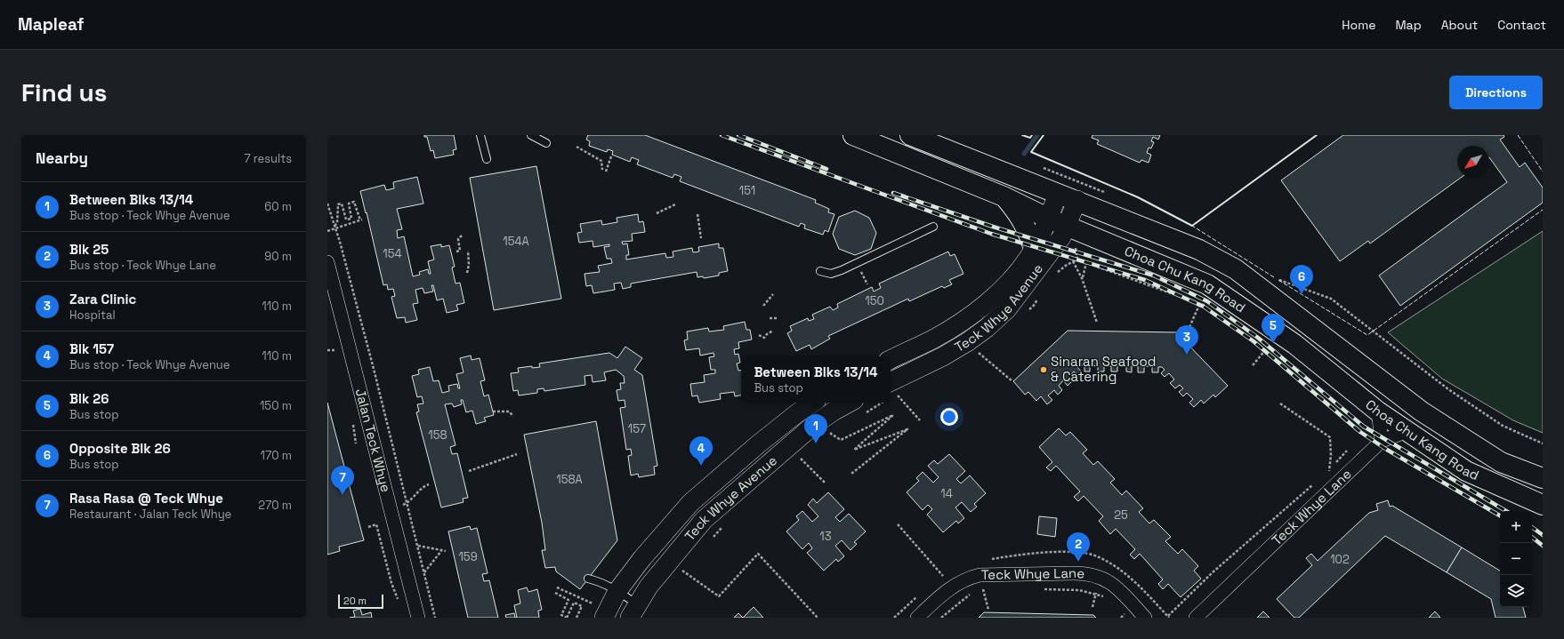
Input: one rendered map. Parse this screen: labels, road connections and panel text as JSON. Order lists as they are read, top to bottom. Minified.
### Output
{"streets":{"main road":["Choa Chu Kang Road","Teck Whye Avenue"],"street":["Jalan Teck Whye","Teck Whye Lane"]},"crossings":[["Choa Chu Kang Road","Teck Whye Avenue"],["Choa Chu Kang Road","Teck Whye Lane"]],"places":["Sinaran Seafood & Catering"],"house_numbers":["151","154A","154","150","157","158","158A","14","25","13","159","102"],"scale_bar":"20 m","north":"bottom left","page":{"header":"Mapleaf","nav":["Home","Map","About","Contact"],"buttons":"Directions","title":"Find us","heading":["Nearby","7 results"],"list":[{"mark":"1","name":"Between Blks 13/14","note":"Bus stop · Teck Whye Avenue","value":"60 m"},{"mark":"2","name":"Blk 25","note":"Bus stop · Teck Whye Lane","value":"90 m"},{"mark":"3","name":"Zara Clinic","note":"Hospital","value":"110 m"},{"mark":"4","name":"Blk 157","note":"Bus stop · Teck Whye Avenue","value":"110 m"},{"mark":"5","name":"Blk 26","note":"Bus stop","value":"150 m"},{"mark":"6","name":"Opposite Blk 26","note":"Bus stop","value":"170 m"},{"mark":"7","name":"Rasa Rasa @ Teck Whye","note":"Restaurant · Jalan Teck Whye","value":"270 m"}],"pins":["6","5","3","1","4","7","2"],"popup":["Between Blks 13/14","Bus stop"],"map_buttons":["+","−"],"scale":"20 m"}}
